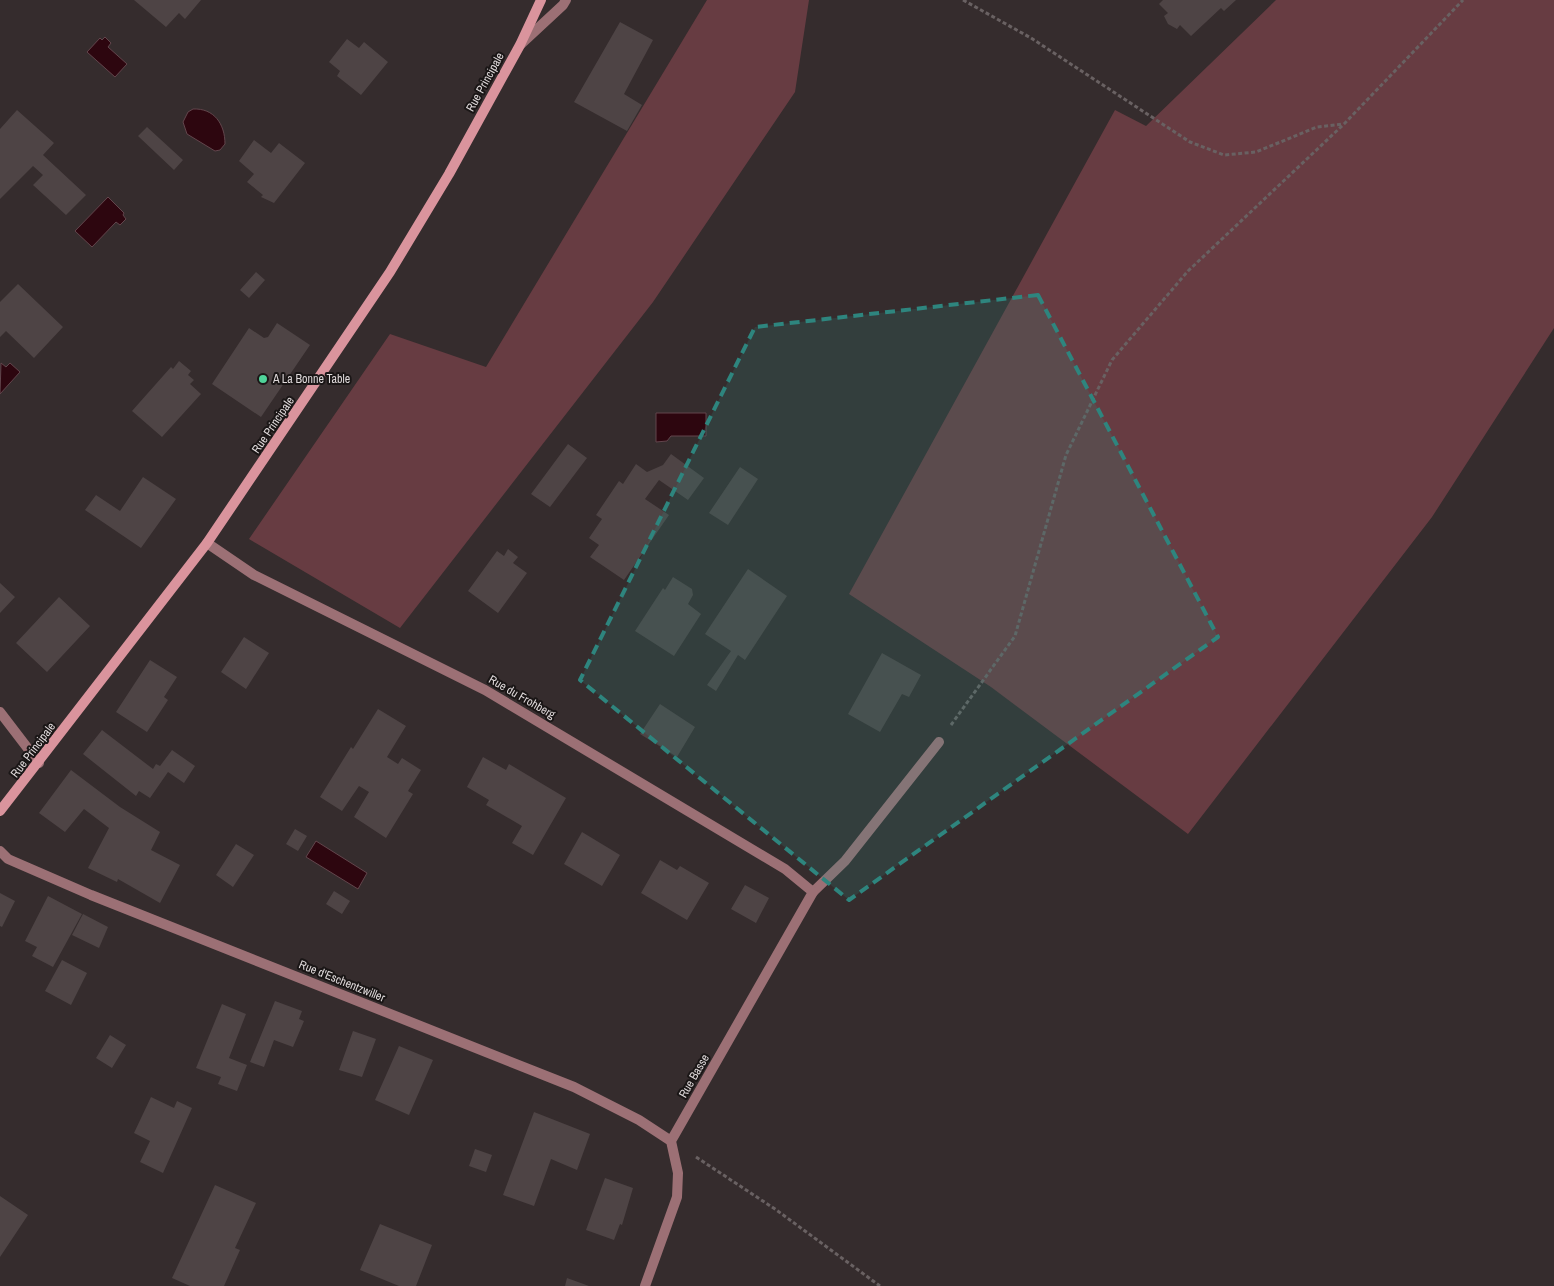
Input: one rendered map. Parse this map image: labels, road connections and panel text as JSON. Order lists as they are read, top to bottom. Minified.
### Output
{"streets":{"main road":["Rue Principale"],"street":["Rue du Frohberg","Rue d'Eschentzwiller","Rue Basse"]},"crossings":[["Rue Principale","Rue du Frohberg"],["Rue du Frohberg","Rue Basse"],["Rue d'Eschentzwiller","Rue Basse"]],"places":["A La Bonne Table"]}
